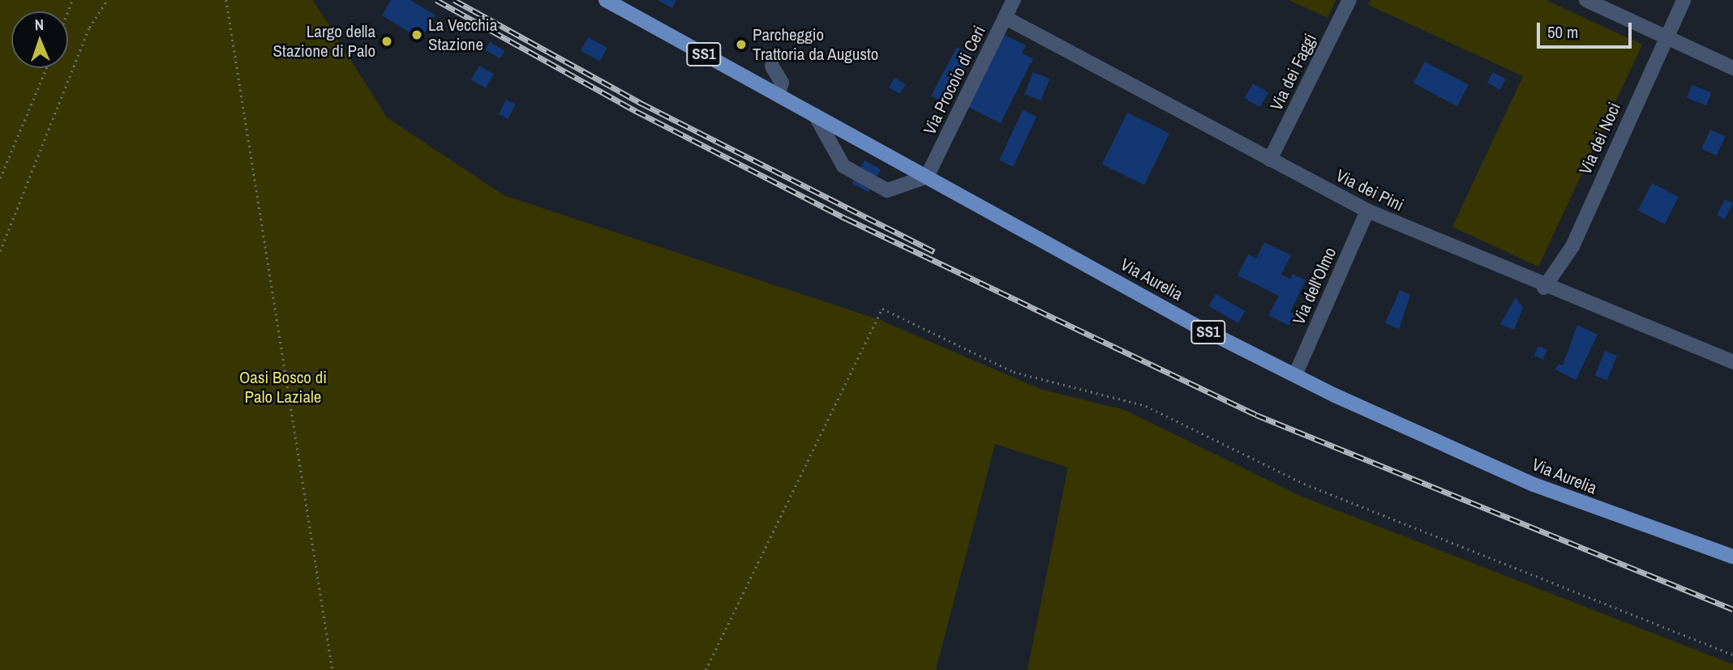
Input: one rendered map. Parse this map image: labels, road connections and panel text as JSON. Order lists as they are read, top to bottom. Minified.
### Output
{"streets":{"main road":["SS1","Via Aurelia"],"street":["Via dei Faggi","Via Procoio di Ceri","Via dei Noci","Via dei Pini","Via dell'Olmo"]},"crossings":[["Via dei Faggi","Via dei Pini"],["Via Procoio di Ceri","Via dei Pini"],["Via Procoio di Ceri","Via Aurelia"],["Via dei Noci","Via dei Pini"],["Via dei Pini","Via dell'Olmo"],["Via Aurelia","Via dell'Olmo"]],"parks":["Oasi Bosco di Palo Laziale"],"places":["La Vecchia Stazione","Largo della Stazione di Palo","Parcheggio Trattoria da Augusto"],"scale_bar":"50 m","north":"top"}
